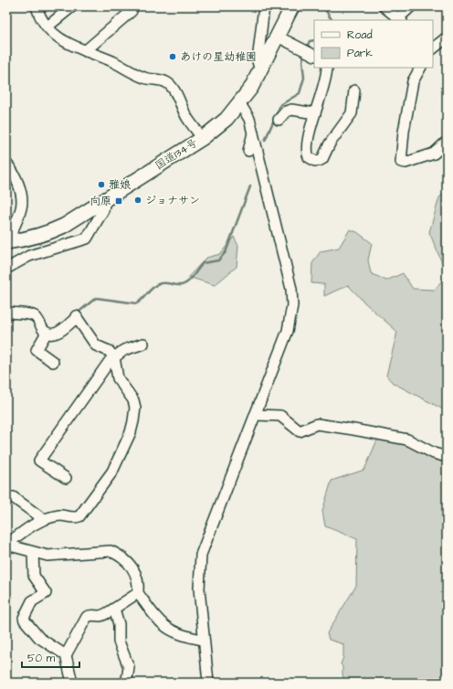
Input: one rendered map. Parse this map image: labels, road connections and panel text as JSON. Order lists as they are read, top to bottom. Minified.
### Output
{"streets":{"highway":["国道134号"]},"places":{"other":["あけの星幼稚園","雅娘","ジョナサン"],"transit":["向原"]},"legend":["Road","Park"],"scale_bar":"50 m"}
